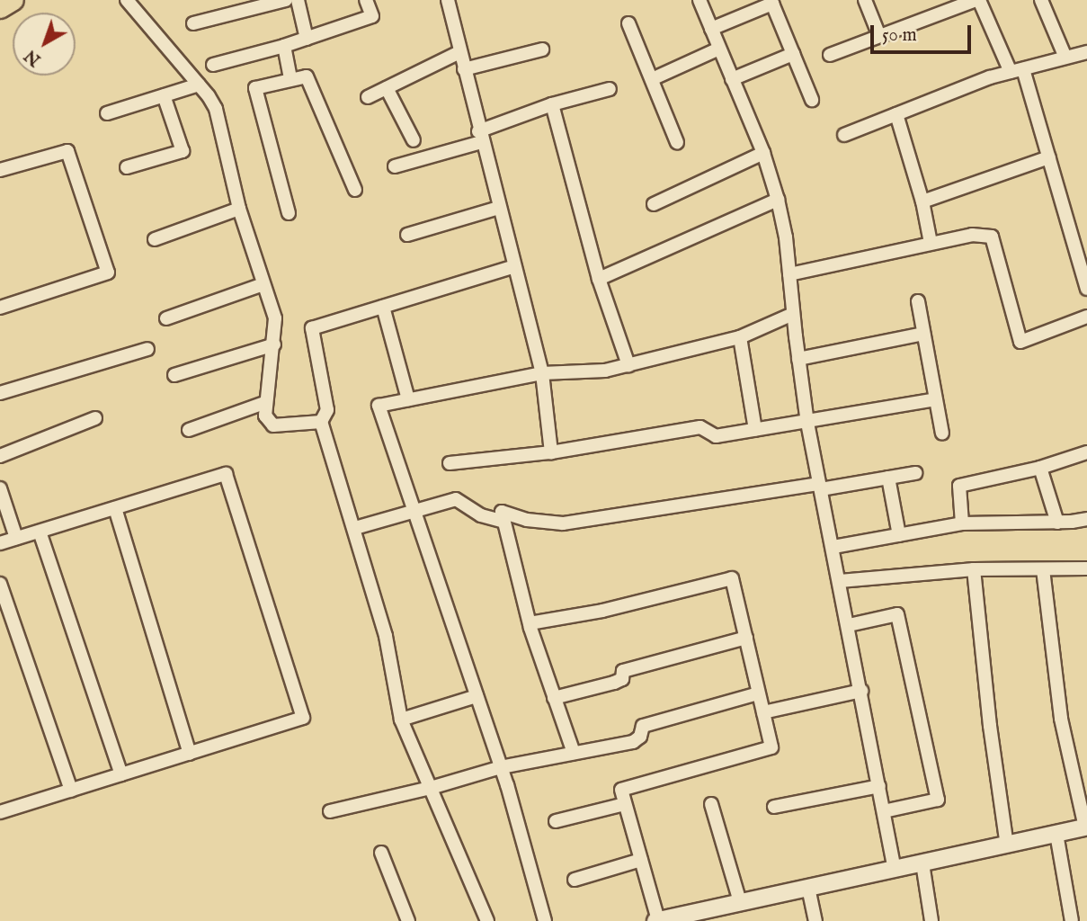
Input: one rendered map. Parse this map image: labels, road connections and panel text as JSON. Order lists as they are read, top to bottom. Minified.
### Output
{"scale_bar":"50 m","north":"bottom left"}
